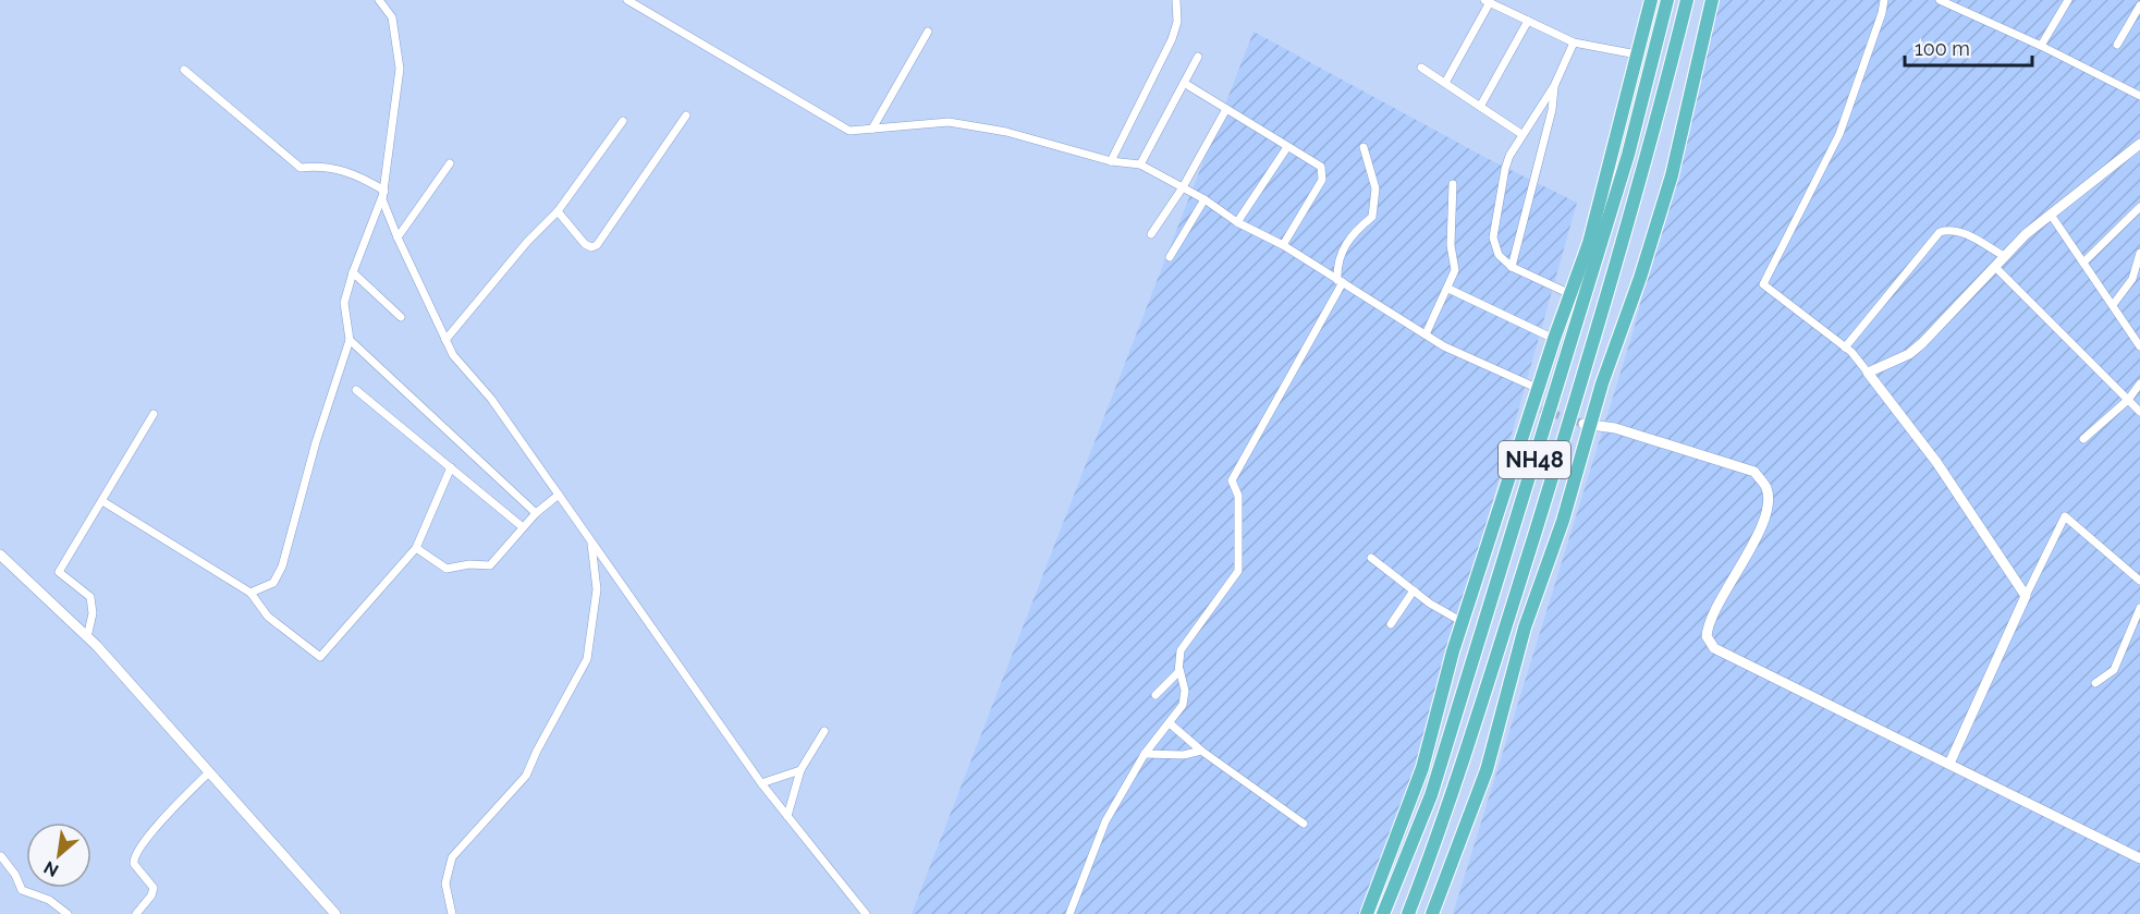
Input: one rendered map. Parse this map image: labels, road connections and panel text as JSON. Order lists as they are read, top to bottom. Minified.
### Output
{"streets":{"highway":["NH48"]},"scale_bar":"100 m","north":"bottom left"}
